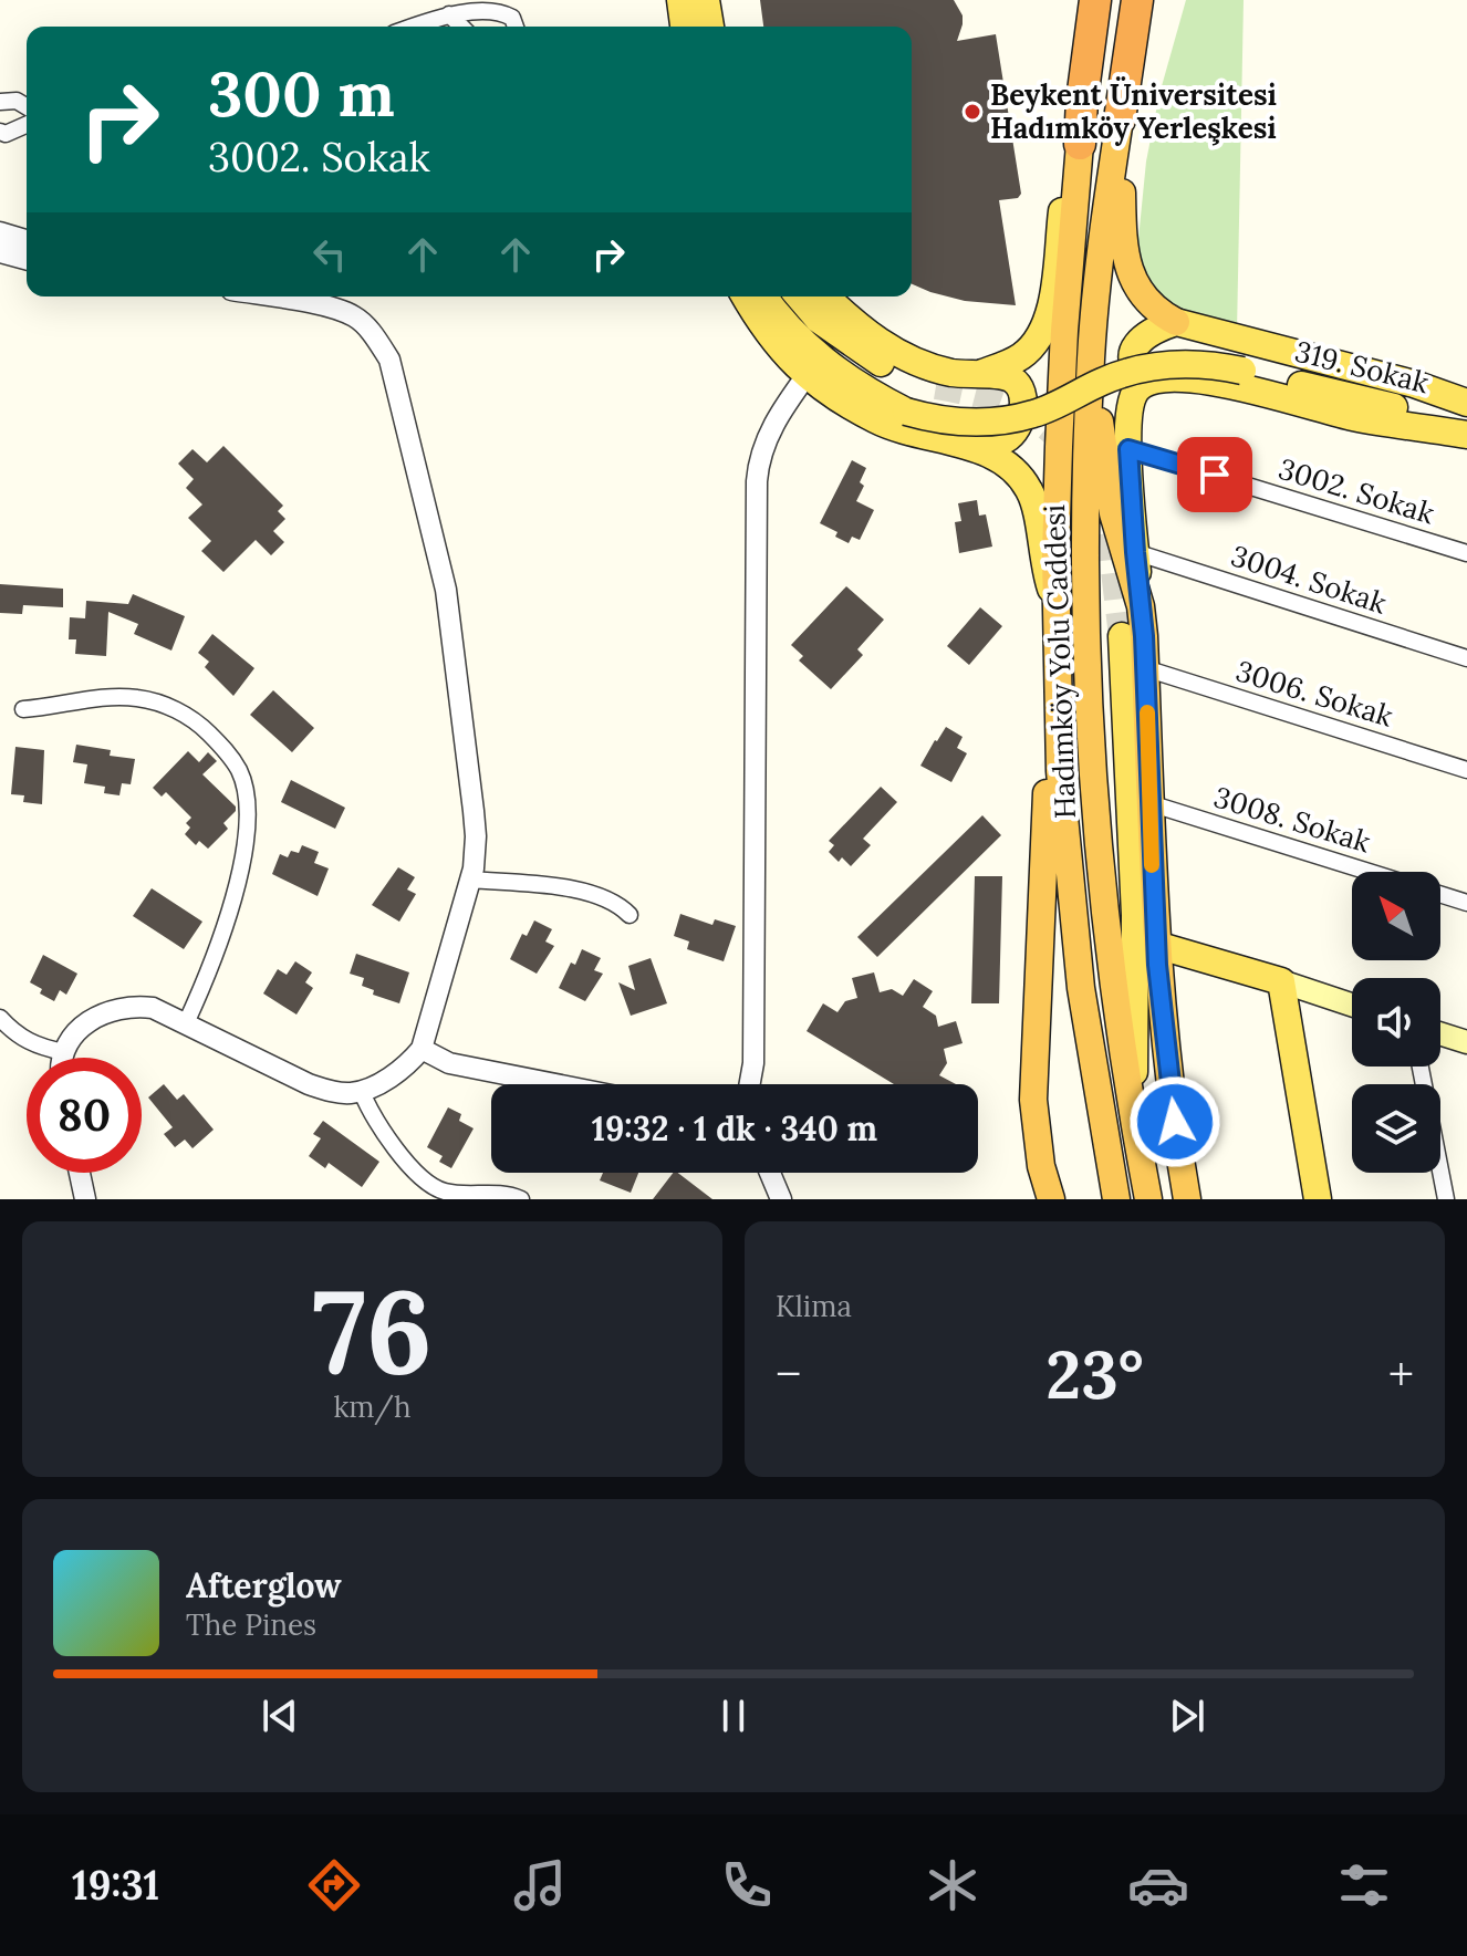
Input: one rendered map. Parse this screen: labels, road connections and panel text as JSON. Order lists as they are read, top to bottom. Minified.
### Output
{"streets":{"highway":["Hadımköy Yolu Caddesi"],"main road":["319. Sokak"],"street":["3002. Sokak","3004. Sokak","3006. Sokak","3008. Sokak"]},"places":["Beykent Üniversitesi Hadımköy Yerleşkesi"],"north":"top left","page":{"turn":["300 m","3002. Sokak"],"limit":"80","trip":"19:32 · 1 dk · 340 m","tile":[["76","km/h"],"Klima"],"heat":["−","23°","+"],"song":["Afterglow","The Pines"],"tabs":"19:31"}}
